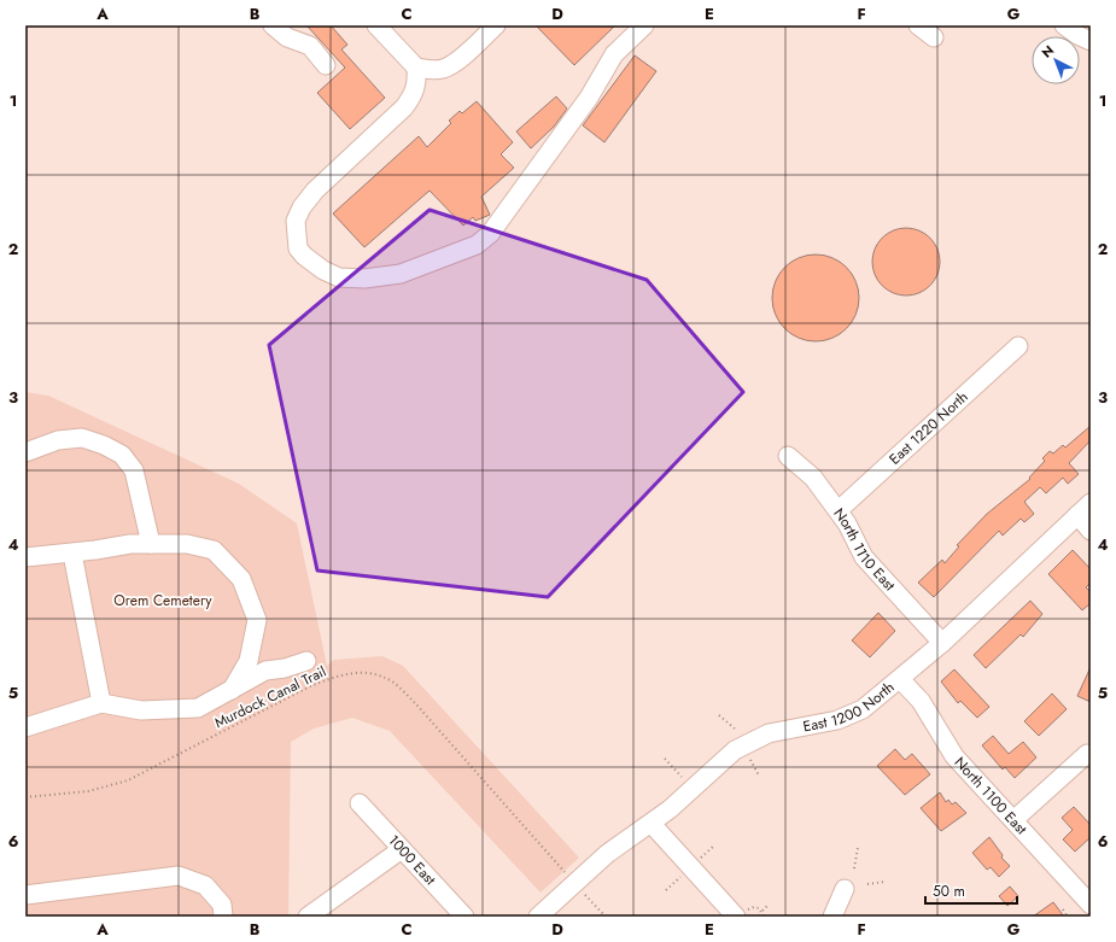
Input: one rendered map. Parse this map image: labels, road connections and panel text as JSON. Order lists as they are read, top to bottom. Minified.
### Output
{"streets":{"street":["East 1220 North","North 1110 East","East 1200 North","North 1100 East","1000 East"],"path":["Murdock Canal Trail"]},"crossings":[["East 1220 North","North 1110 East"],["North 1110 East","East 1200 North"],["East 1200 North","North 1100 East"]],"parks":["Orem Cemetery"],"scale_bar":"50 m","north":"top left","grid":{"columns":["A","B","C","D","E","F","G"],"rows":["1","2","3","4","5","6"]}}
